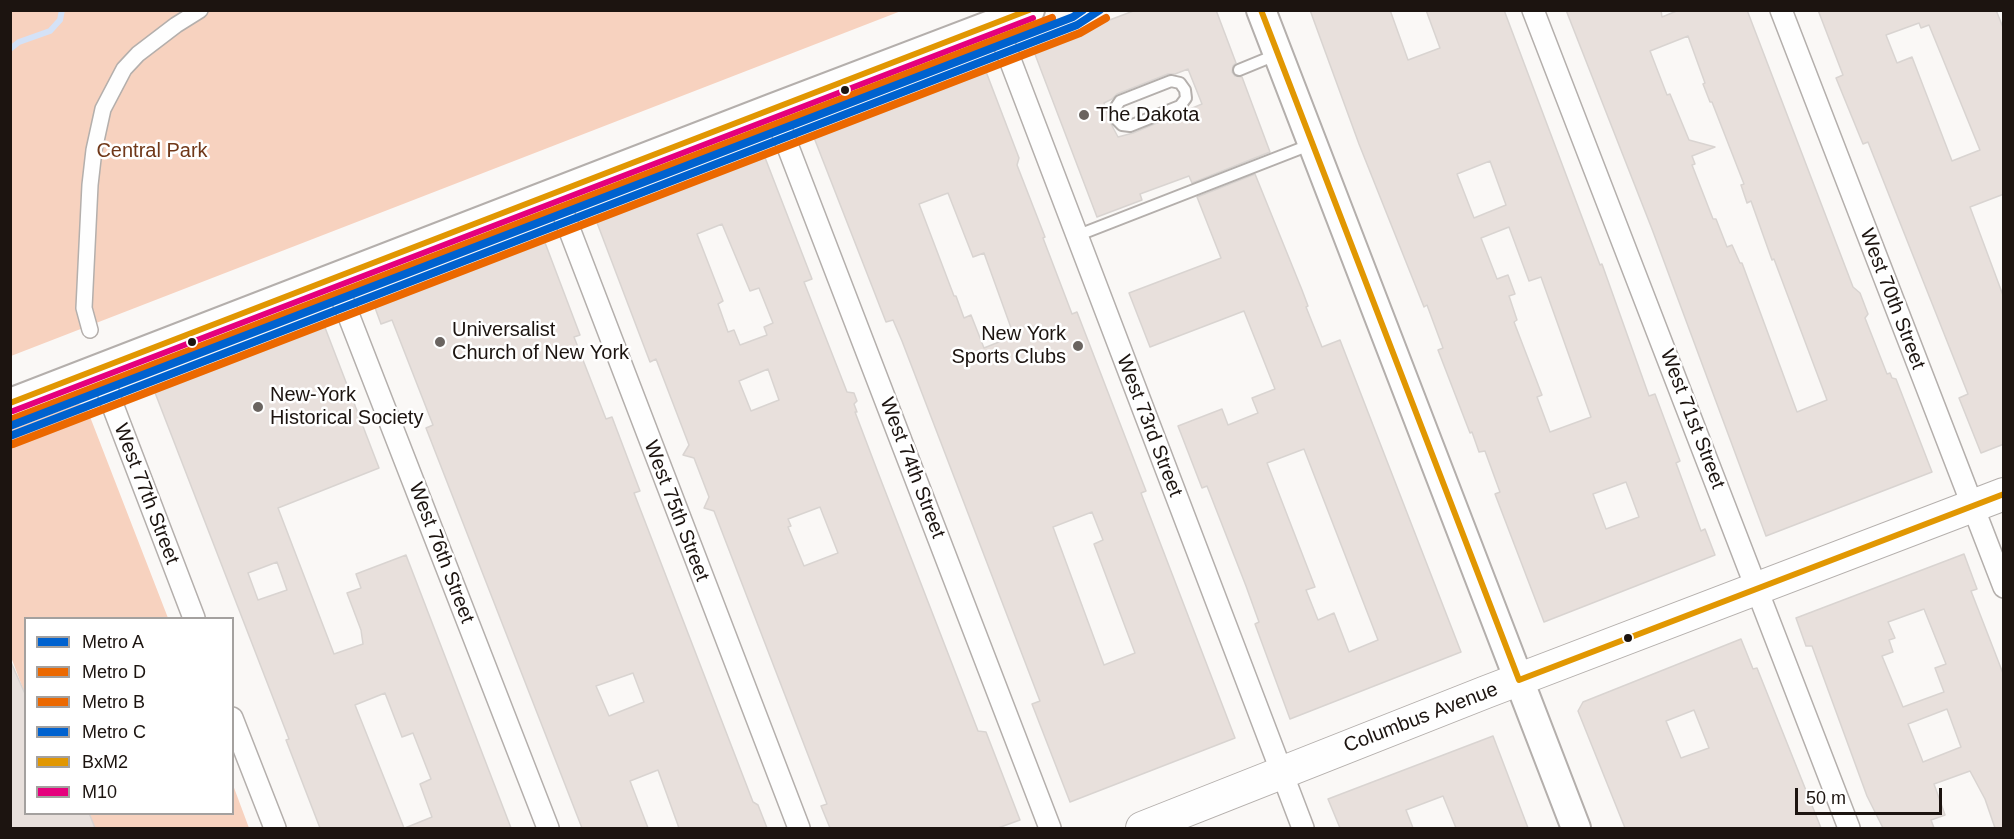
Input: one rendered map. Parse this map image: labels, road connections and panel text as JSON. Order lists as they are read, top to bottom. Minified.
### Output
{"streets":{"main road":["Columbus Avenue"],"street":["West 70th Street","West 71st Street","West 73rd Street","West 74th Street","West 77th Street","West 75th Street","West 76th Street"]},"crossings":[["West 70th Street","Columbus Avenue"],["West 71st Street","Columbus Avenue"],["West 73rd Street","Columbus Avenue"]],"parks":["Central Park"],"places":["The Dakota","Universalist Church of New York","New York Sports Clubs","New-York Historical Society"],"lines":["metro line A","metro line C","transit line BxM2","metro line D","metro line B","transit line M10"],"legend":["Metro A","Metro D","Metro B","Metro C","BxM2","M10"],"scale_bar":"50 m"}
